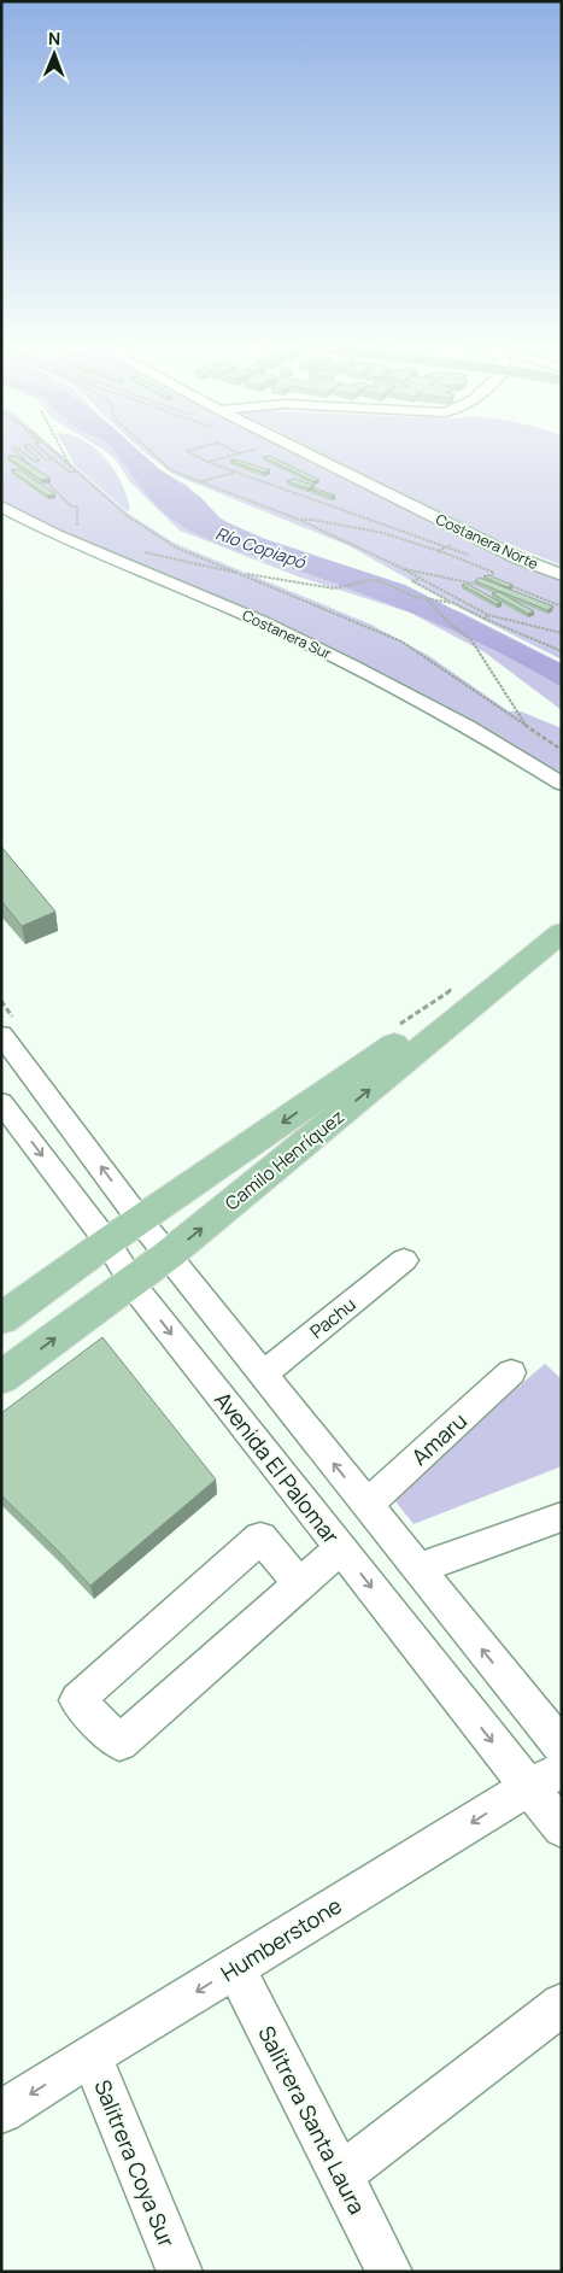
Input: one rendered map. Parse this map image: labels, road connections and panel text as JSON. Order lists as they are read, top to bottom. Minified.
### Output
{"streets":{"main road":["Camilo Henríquez"],"street":["Costanera Norte","Costanera Sur","Pachu","Amaru","Avenida El Palomar","Humberstone","Salitrera Santa Laura","Salitrera Coya Sur"]},"crossings":[["Camilo Henríquez","Avenida El Palomar"],["Avenida El Palomar","Humberstone"],["Humberstone","Salitrera Santa Laura"],["Humberstone","Salitrera Coya Sur"]],"water":["Río Copiapó"],"north":"top"}
